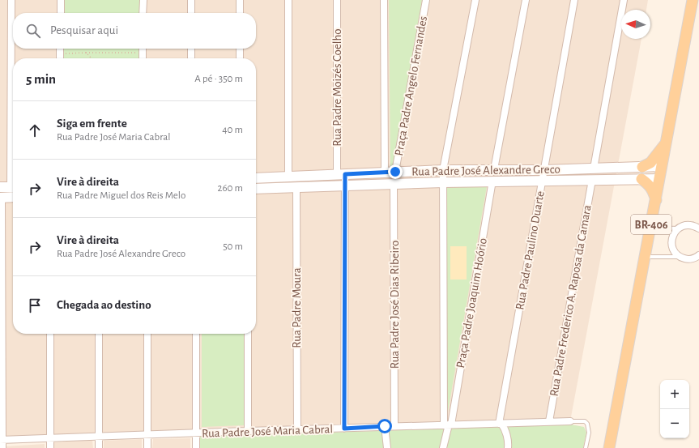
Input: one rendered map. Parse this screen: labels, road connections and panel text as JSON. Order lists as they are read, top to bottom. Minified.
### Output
{"streets":{"main road":["BR-406"],"street":["Praça Padre Angelo Fernandes","Rua Padre Moizés Coelho","Rua Padre José Alexandre Greco","Rua Padre Paulino Duarte","Rua Padre Frederico A. Raposa da Camara","Praça Padre Joaquim Hoório","Rua Padre José Dias Ribeiro","Rua Padre Moura","Rua Padre José Maria Cabral"]},"crossings":[["Praça Padre Angelo Fernandes","Rua Padre José Alexandre Greco"],["Rua Padre Moizés Coelho","Rua Padre José Alexandre Greco"],["Rua Padre Moizés Coelho","Rua Padre José Maria Cabral"],["Rua Padre José Alexandre Greco","BR-406"],["Rua Padre José Alexandre Greco","Rua Padre Paulino Duarte"],["Rua Padre José Alexandre Greco","Rua Padre Frederico A. Raposa da Camara"],["Rua Padre José Alexandre Greco","Praça Padre Joaquim Hoório"],["Rua Padre José Alexandre Greco","Rua Padre José Dias Ribeiro"],["Rua Padre José Alexandre Greco","Rua Padre Moura"],["Rua Padre Paulino Duarte","Rua Padre José Maria Cabral"],["Rua Padre Frederico A. Raposa da Camara","Rua Padre José Maria Cabral"],["Praça Padre Joaquim Hoório","Rua Padre José Maria Cabral"],["Rua Padre José Dias Ribeiro","Rua Padre José Maria Cabral"],["Rua Padre Moura","Rua Padre José Maria Cabral"]],"north":"left","page":{"search":"Pesquisar aqui","heading":["5 min","A pé · 350 m"],"list":[["Siga em frente","Rua Padre José Maria Cabral","40 m"],["Vire à direita","Rua Padre Miguel dos Reis Melo","260 m"],["Vire à direita","Rua Padre José Alexandre Greco","50 m"],"Chegada ao destino"],"map_buttons":["+","−"]}}
